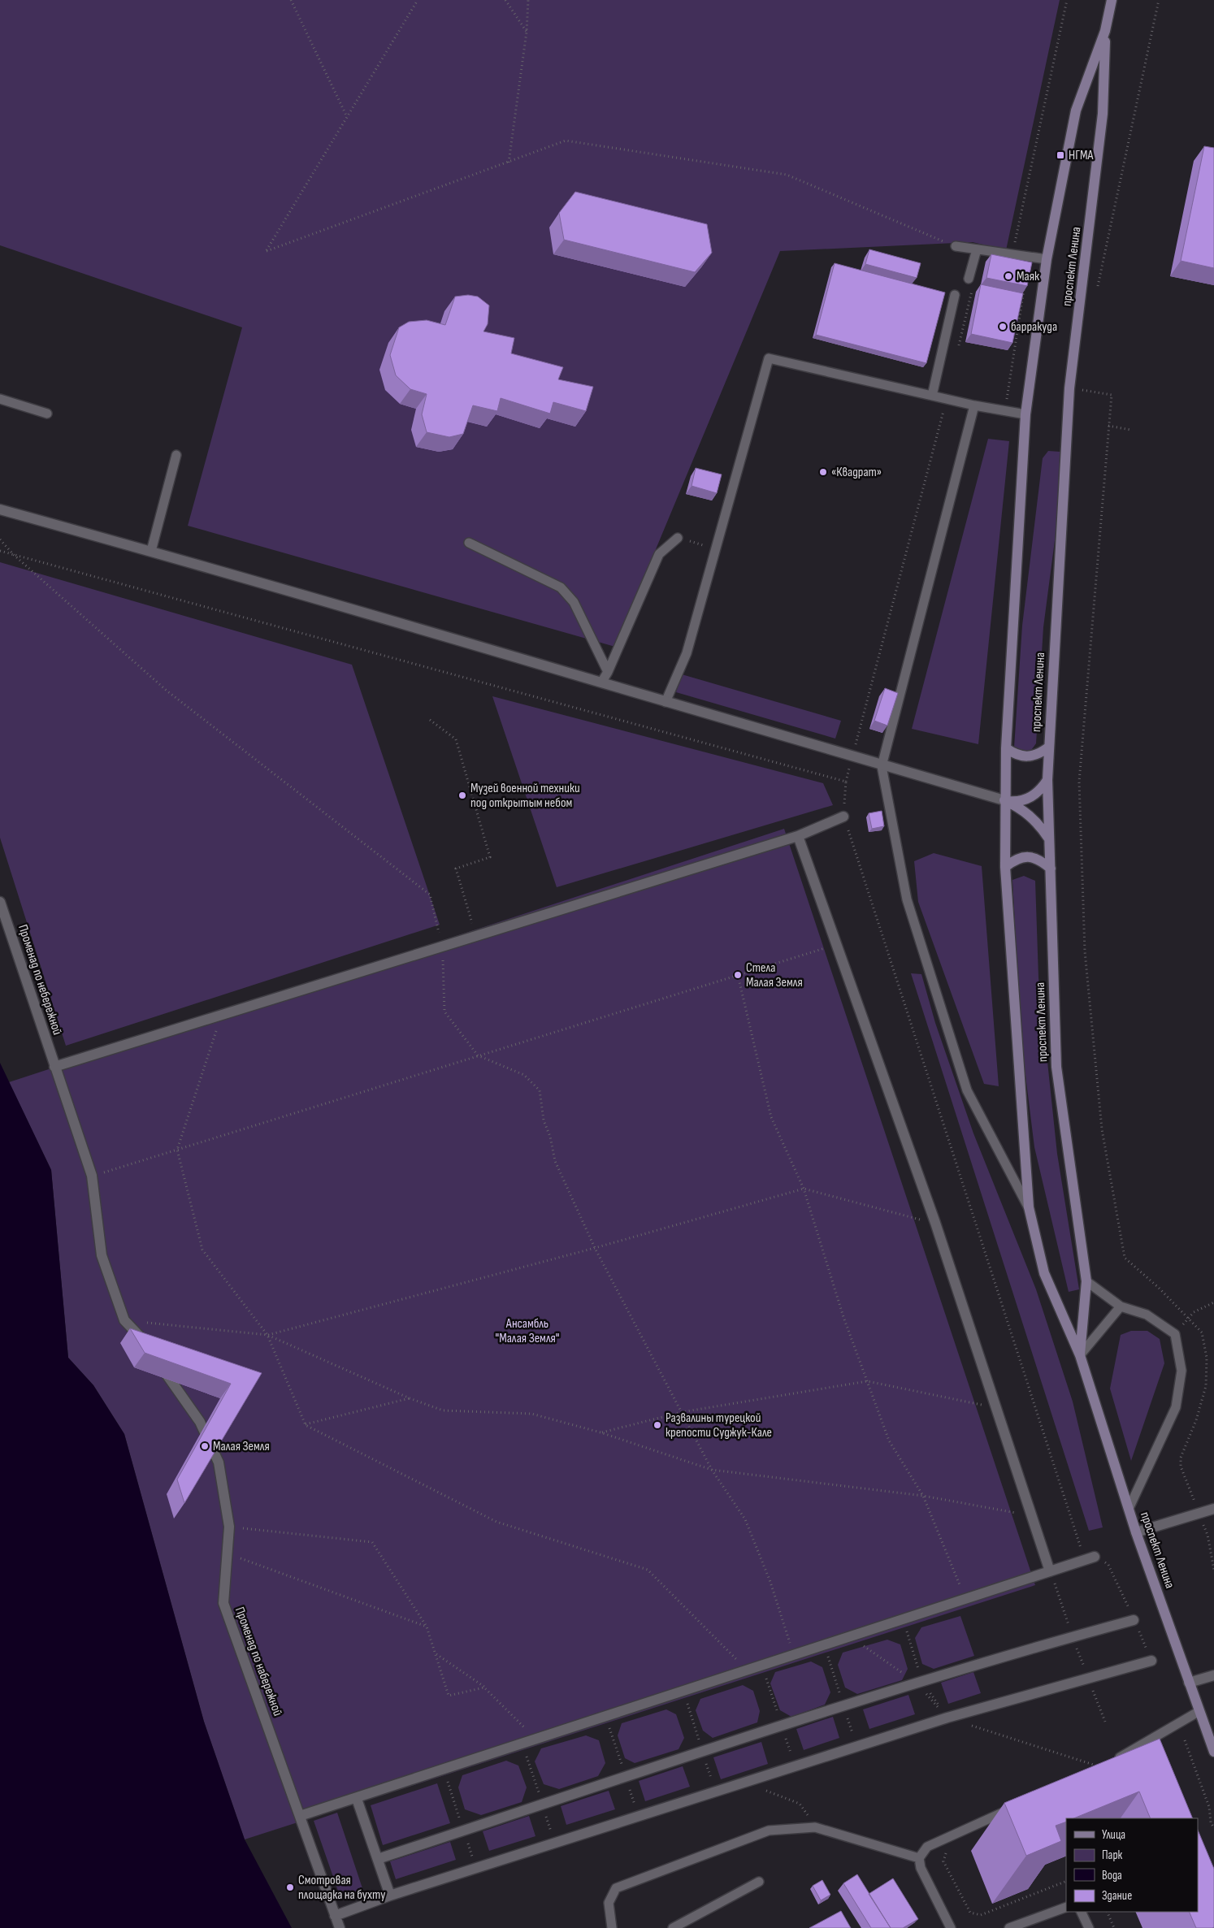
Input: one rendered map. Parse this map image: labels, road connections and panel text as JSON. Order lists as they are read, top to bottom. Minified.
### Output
{"streets":{"street":["проспект Ленина","Променад по небережной","Променад по набережной"]},"parks":["Ансамбль \"Малая Земля\""],"places":{"transit":["НГМА"],"other":["Маяк","барракуда","«Квадрат»","Музей военной техники под открытым небом","Стела Малая Земля","Развалины турецкой крепости Суджук-Кале","Малая Земля","Смотровая площадка на бухту"]},"legend":["Улица","Парк","Вода","Здание"]}
